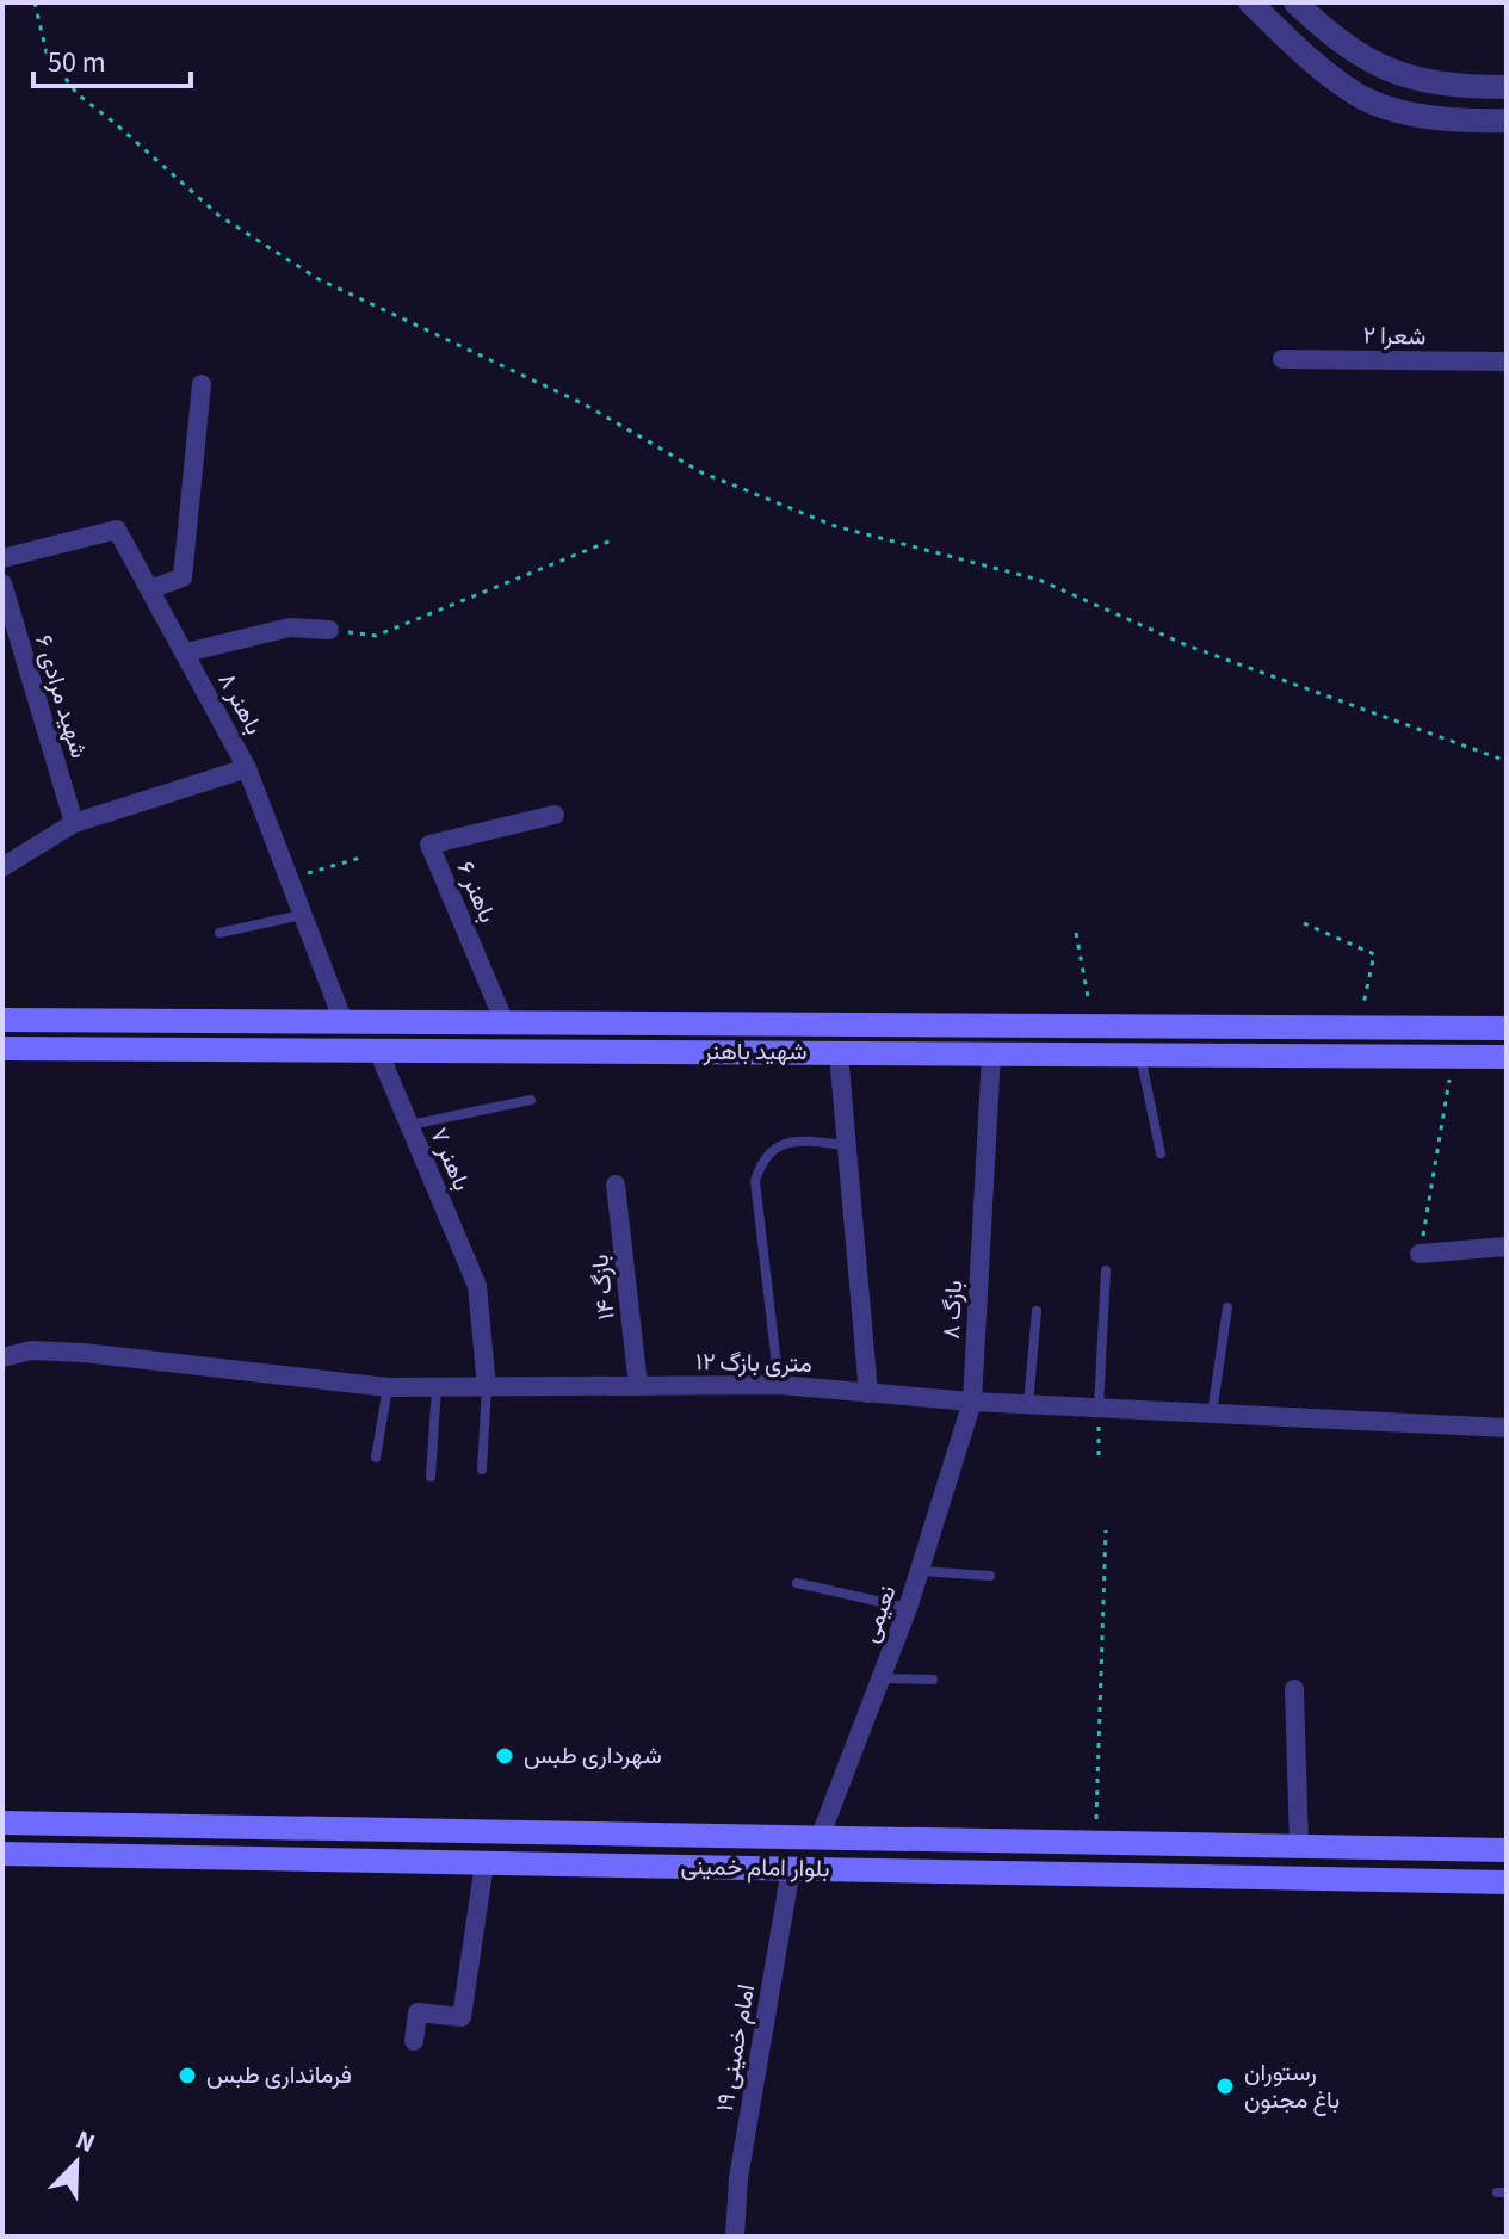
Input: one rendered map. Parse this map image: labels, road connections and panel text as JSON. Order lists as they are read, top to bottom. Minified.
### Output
{"streets":{"main road":["شهید باهنر","بلوار امام خمینی"],"street":["شعرا ۲","شهید مرادی ۶","باهنر ۸","باهنر ۶","باهنر ۷","بازگ ۱۴","بازگ ۸","۱۲ متری بازگ","نعیمی","امام خمینی ۱۹"]},"crossings":[["باهنر ۸","شهید باهنر"],["باهنر ۶","شهید باهنر"],["شهید باهنر","باهنر ۷"],["شهید باهنر","بازگ ۸"],["باهنر ۷","۱۲ متری بازگ"],["بازگ ۱۴","۱۲ متری بازگ"],["بازگ ۸","۱۲ متری بازگ"],["بازگ ۸","نعیمی"],["۱۲ متری بازگ","نعیمی"],["نعیمی","بلوار امام خمینی"],["بلوار امام خمینی","امام خمینی ۱۹"]],"places":["شهرداری طبس","فرمانداری طبس","رستوران باغ مجنون"],"scale_bar":"50 m","north":"top right"}
